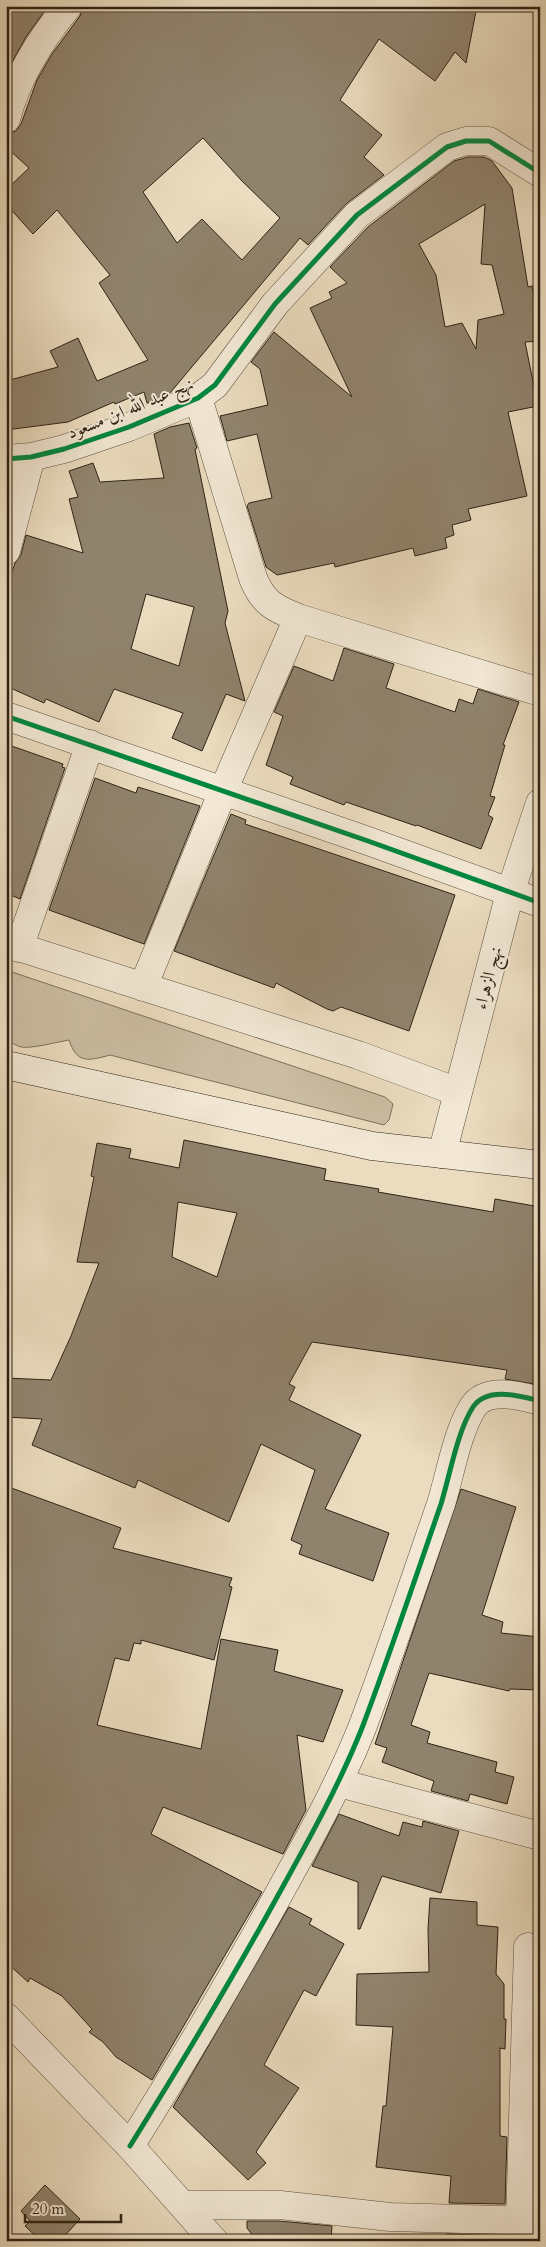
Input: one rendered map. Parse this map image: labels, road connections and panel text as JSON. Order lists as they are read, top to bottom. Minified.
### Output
{"streets":{"street":["نهج عبد الله ابن مسعود","نهج الزهراء"]},"scale_bar":"20 m"}
